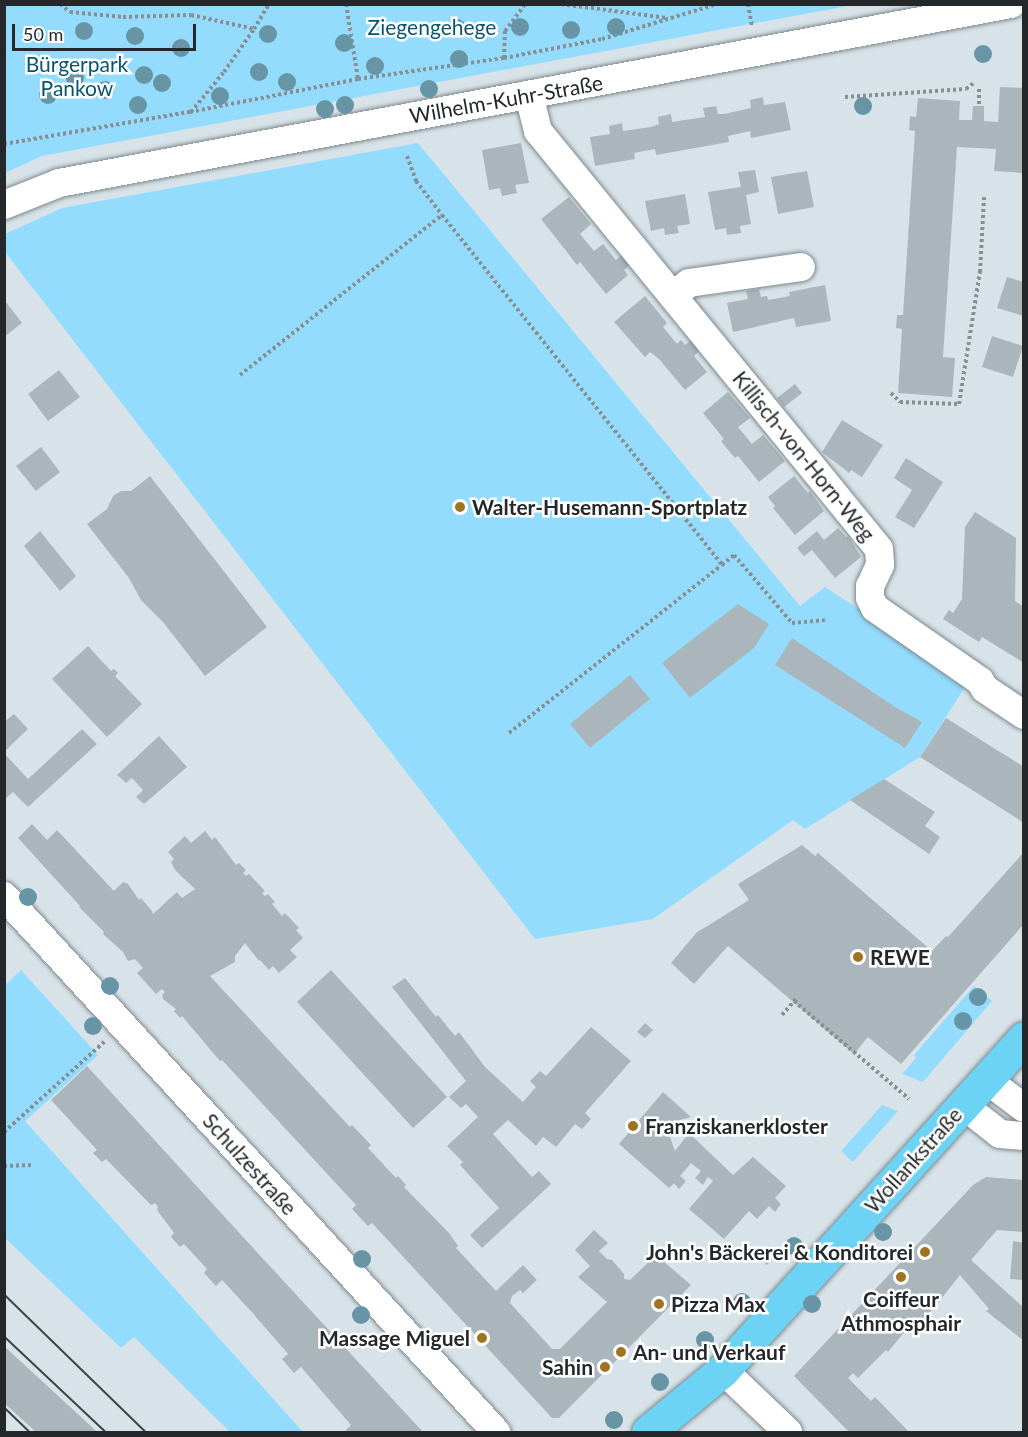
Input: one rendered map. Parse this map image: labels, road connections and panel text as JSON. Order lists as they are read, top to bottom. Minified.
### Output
{"streets":{"main road":["Wollankstraße"],"street":["Wilhelm-Kuhr-Straße","Killisch-von-Horn-Weg","Schulzestraße"]},"crossings":[["Wilhelm-Kuhr-Straße","Killisch-von-Horn-Weg"]],"parks":["Ziegengehege","Bürgerpark Pankow"],"places":["Walter-Husemann-Sportplatz","REWE","Franziskanerkloster","John's Bäckerei & Konditorei","Coiffeur Athmosphair","Pizza Max","Massage Miguel","An- und Verkauf","Sahin"],"scale_bar":"50 m"}
